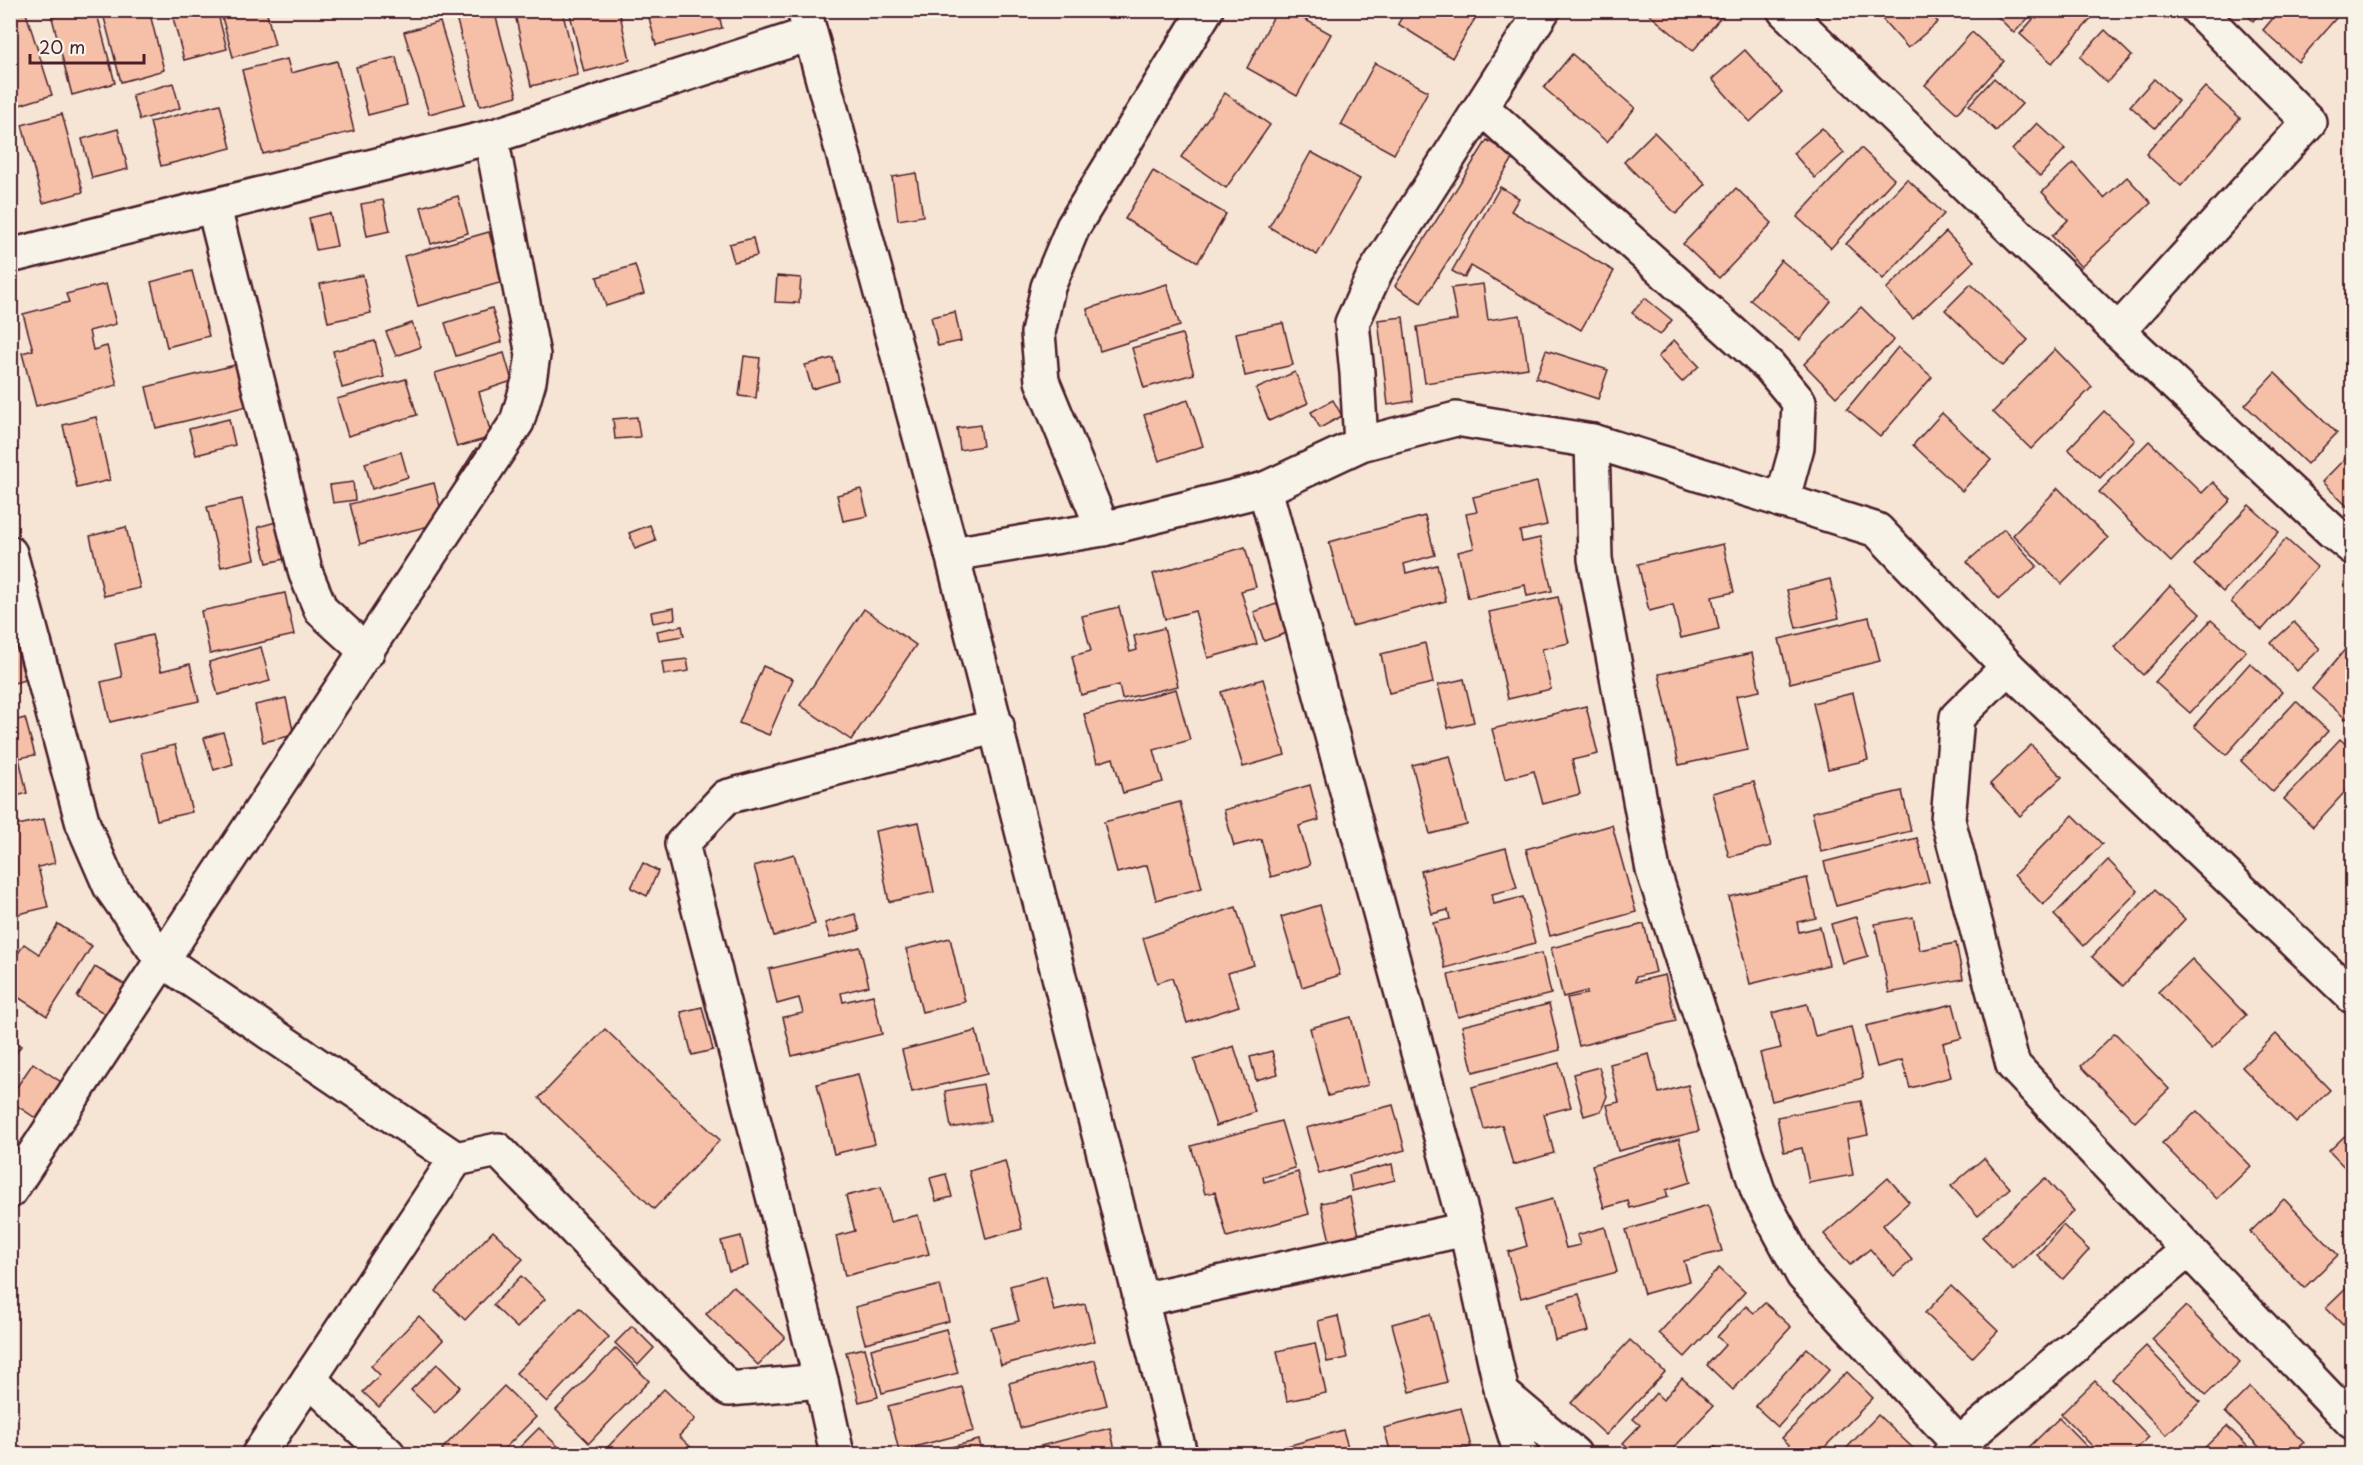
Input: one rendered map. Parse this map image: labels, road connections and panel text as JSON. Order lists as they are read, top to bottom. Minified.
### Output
{"scale_bar":"20 m"}
